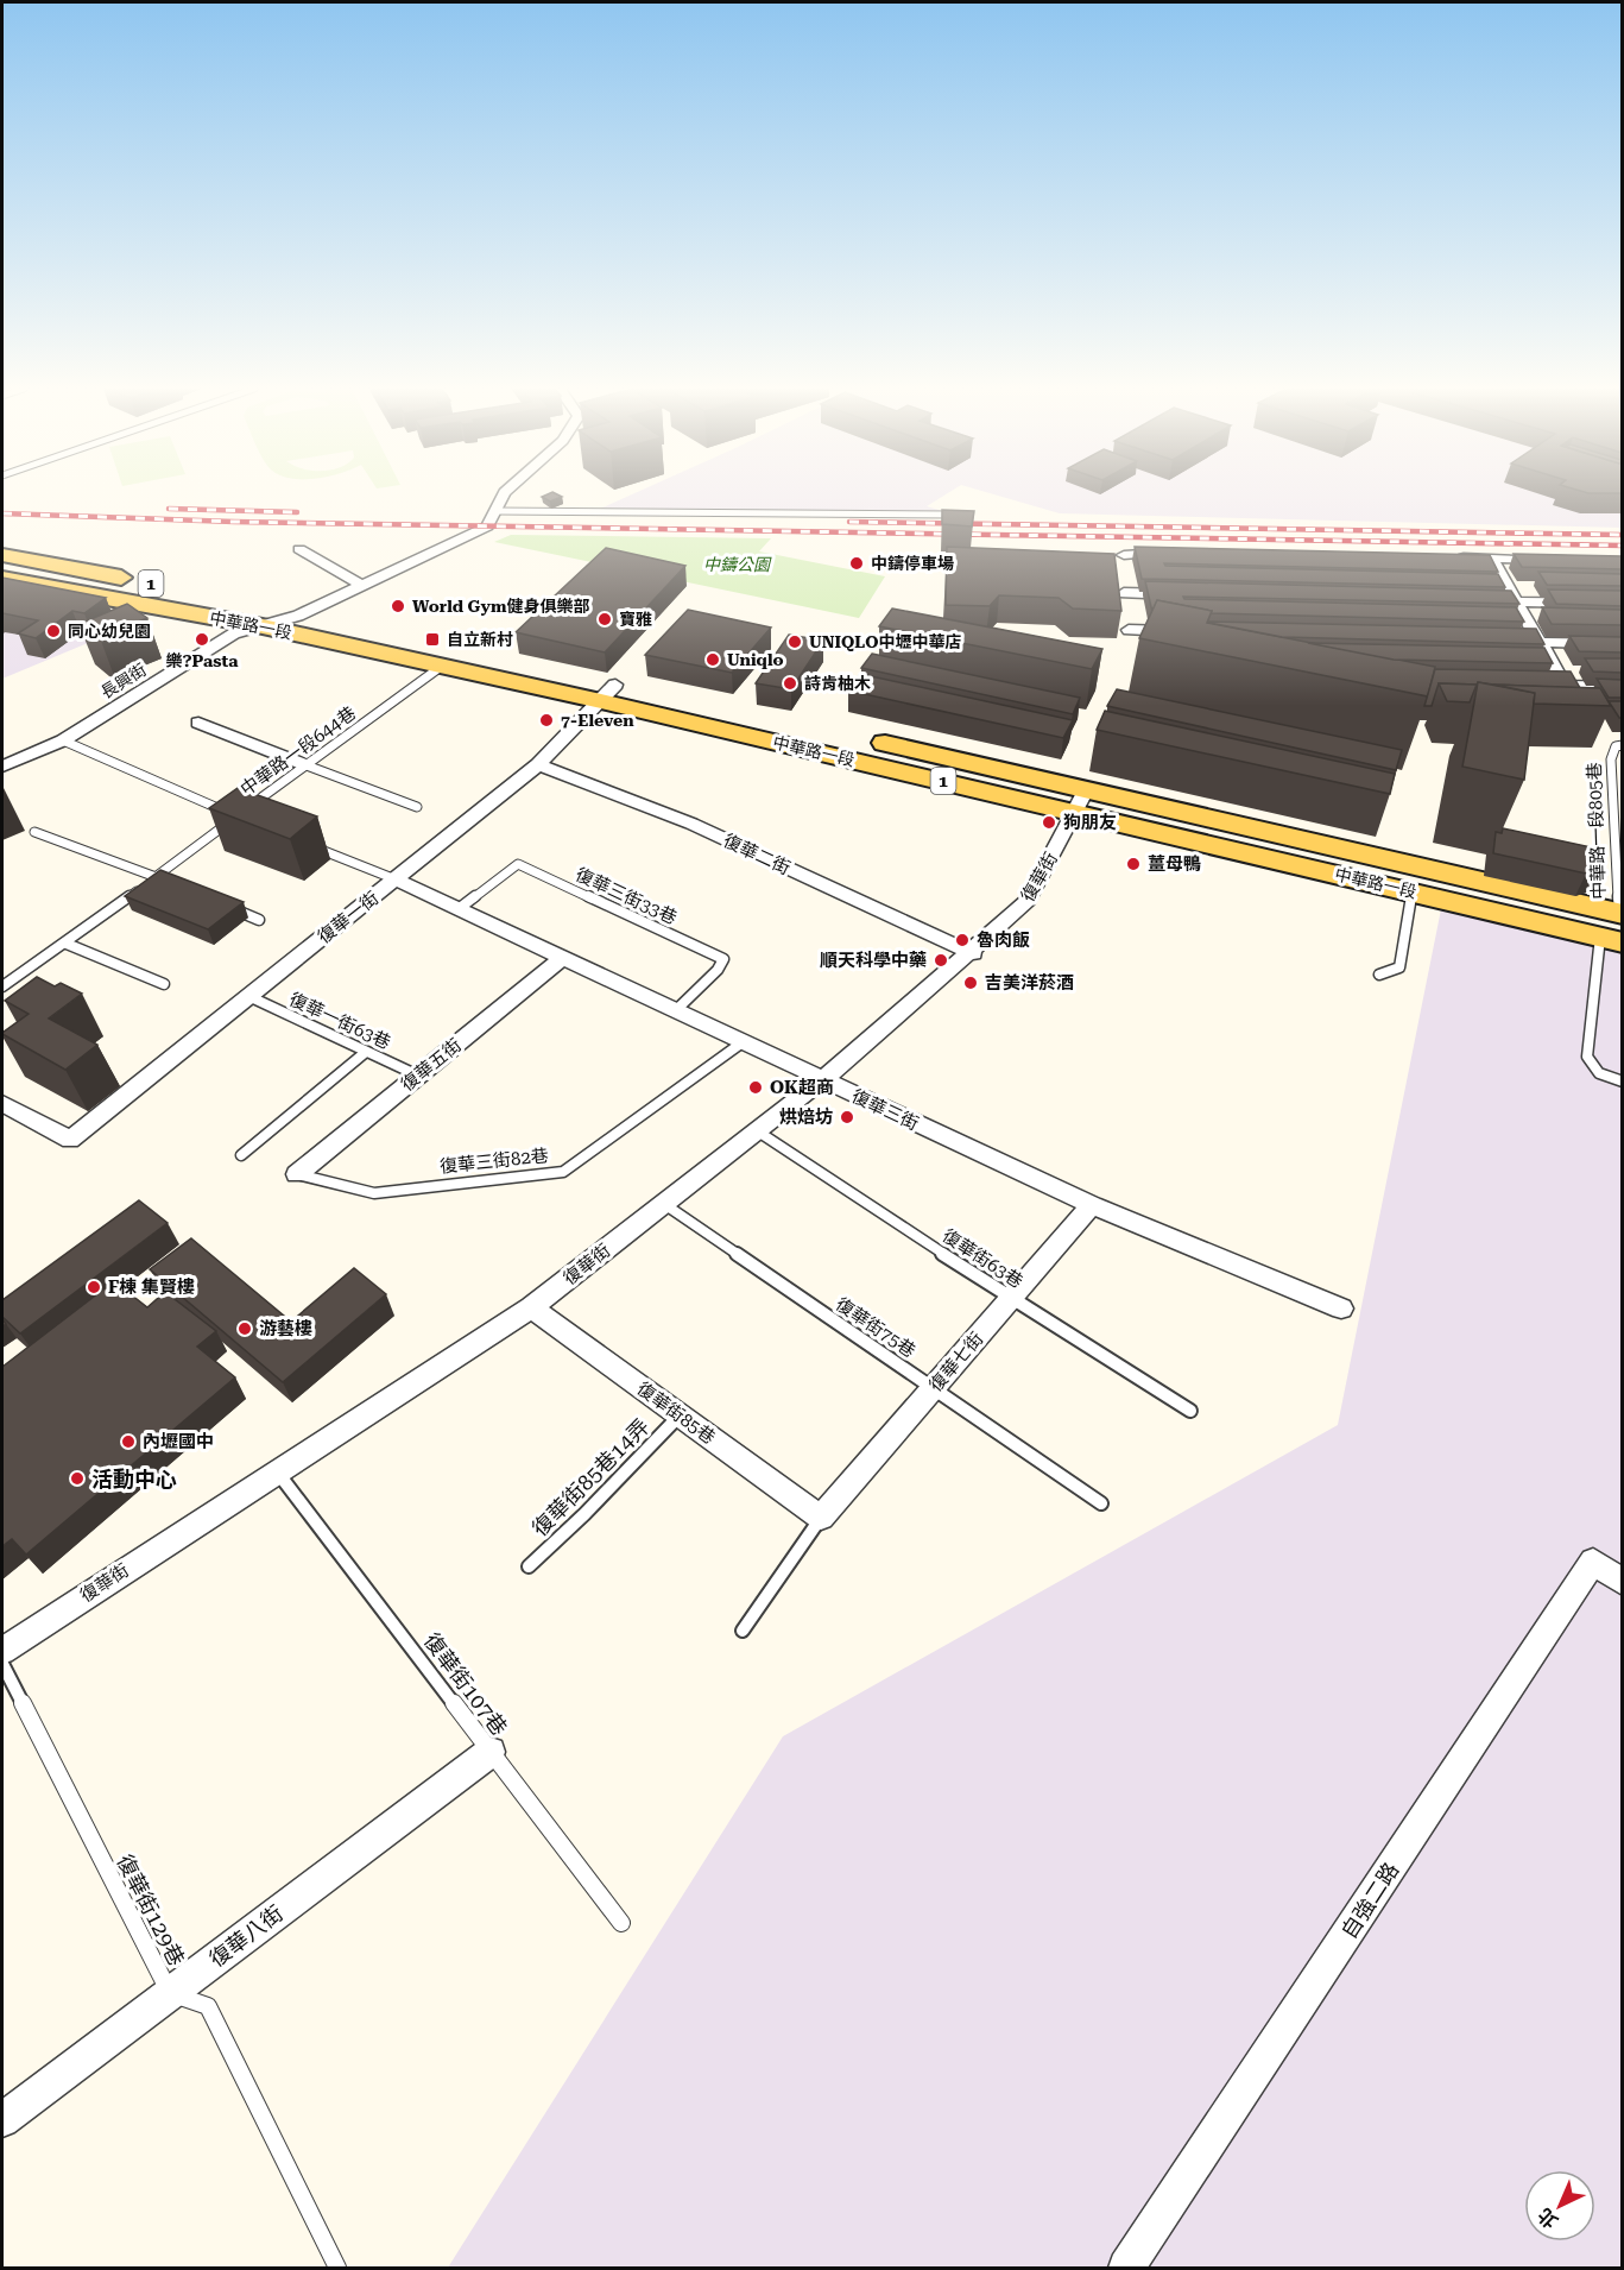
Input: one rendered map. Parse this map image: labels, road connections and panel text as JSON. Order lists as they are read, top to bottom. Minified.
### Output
{"streets":{"main road":["1","中華路一段"],"street":["長興街","復華二街","復華街","復華一街","復華五街","復華三街","復華七街","復華街85巷","自強二路","復華八街"],"lane":["中華路一段644巷","中華路一段805巷","復華三街33巷","復華一街63巷","復華三街82巷","復華街63巷","復華街75巷","復華街85巷14弄","復華街107巷","復華街129巷"]},"crossings":[["中華路一段","長興街"],["中華路一段","中華路一段644巷"],["中華路一段","中華路一段805巷"],["中華路一段","復華街"],["中華路一段","復華一街"],["長興街","中華路一段644巷"],["復華二街","復華街"],["復華二街","復華一街"],["復華街","復華三街"],["復華街","復華街63巷"],["復華街","復華街75巷"],["復華街","復華街85巷"],["復華街","復華街107巷"],["復華三街33巷","復華三街"],["復華一街","復華一街63巷"],["復華一街","復華三街"],["復華一街63巷","復華五街"],["復華五街","復華三街"],["復華五街","復華三街82巷"],["復華三街","復華三街82巷"],["復華三街","復華七街"],["復華街63巷","復華七街"],["復華街75巷","復華七街"],["復華七街","復華街85巷"],["復華街85巷","復華街85巷14弄"],["復華街107巷","復華八街"],["復華街129巷","復華八街"]],"parks":["中鑄公園"],"places":{"other":["中鑄停車場","World Gym健身俱樂部","寶雅","同心幼兒園","樂?Pasta","UNIQLO中壢中華店","Uniqlo","詩肯柚木","7-Eleven","狗朋友","薑母鴨","魯肉飯","順天科學中藥","吉美洋菸酒","OK超商","烘焙坊","F棟 集賢樓","游藝樓","內壢國中","活動中心"],"transit":["自立新村"]},"north":"bottom left"}
